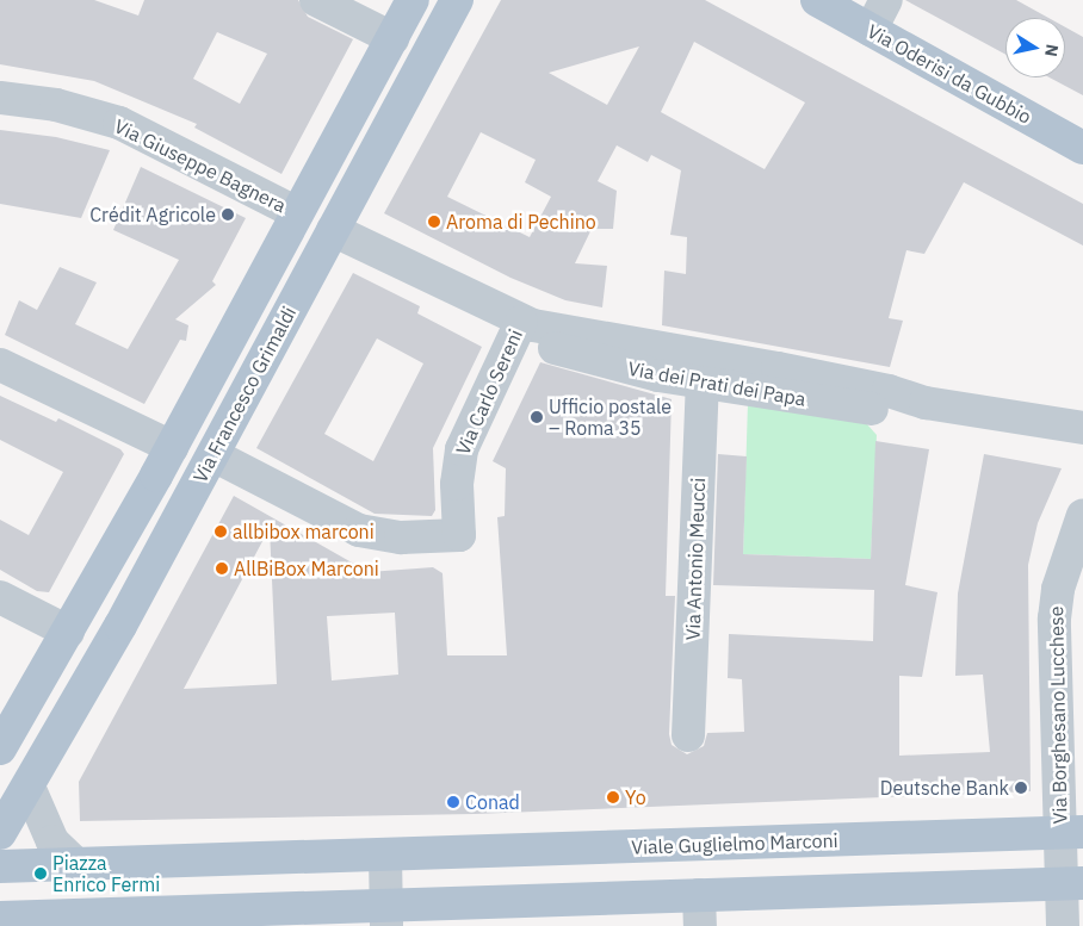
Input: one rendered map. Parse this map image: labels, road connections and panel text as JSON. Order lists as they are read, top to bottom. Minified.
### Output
{"streets":{"main road":["Via Oderisi da Gubbio","Via Francesco Grimaldi","Viale Guglielmo Marconi"],"street":["Via Giuseppe Bagnera","Via dei Prati dei Papa","Via Carlo Sereni","Via Antonio Meucci","Via Borghesano Lucchese"]},"crossings":[["Via Giuseppe Bagnera","Via Francesco Grimaldi"],["Via dei Prati dei Papa","Via Carlo Sereni"],["Via dei Prati dei Papa","Via Francesco Grimaldi"],["Via dei Prati dei Papa","Via Antonio Meucci"],["Via Carlo Sereni","Via Francesco Grimaldi"],["Via Borghesano Lucchese","Viale Guglielmo Marconi"]],"places":["Crédit Agricole","Aroma di Pechino","Ufficio postale – Roma 35","allbibox marconi","AllBiBox Marconi","Deutsche Bank","Yo","Conad","Piazza Enrico Fermi"],"north":"right"}
